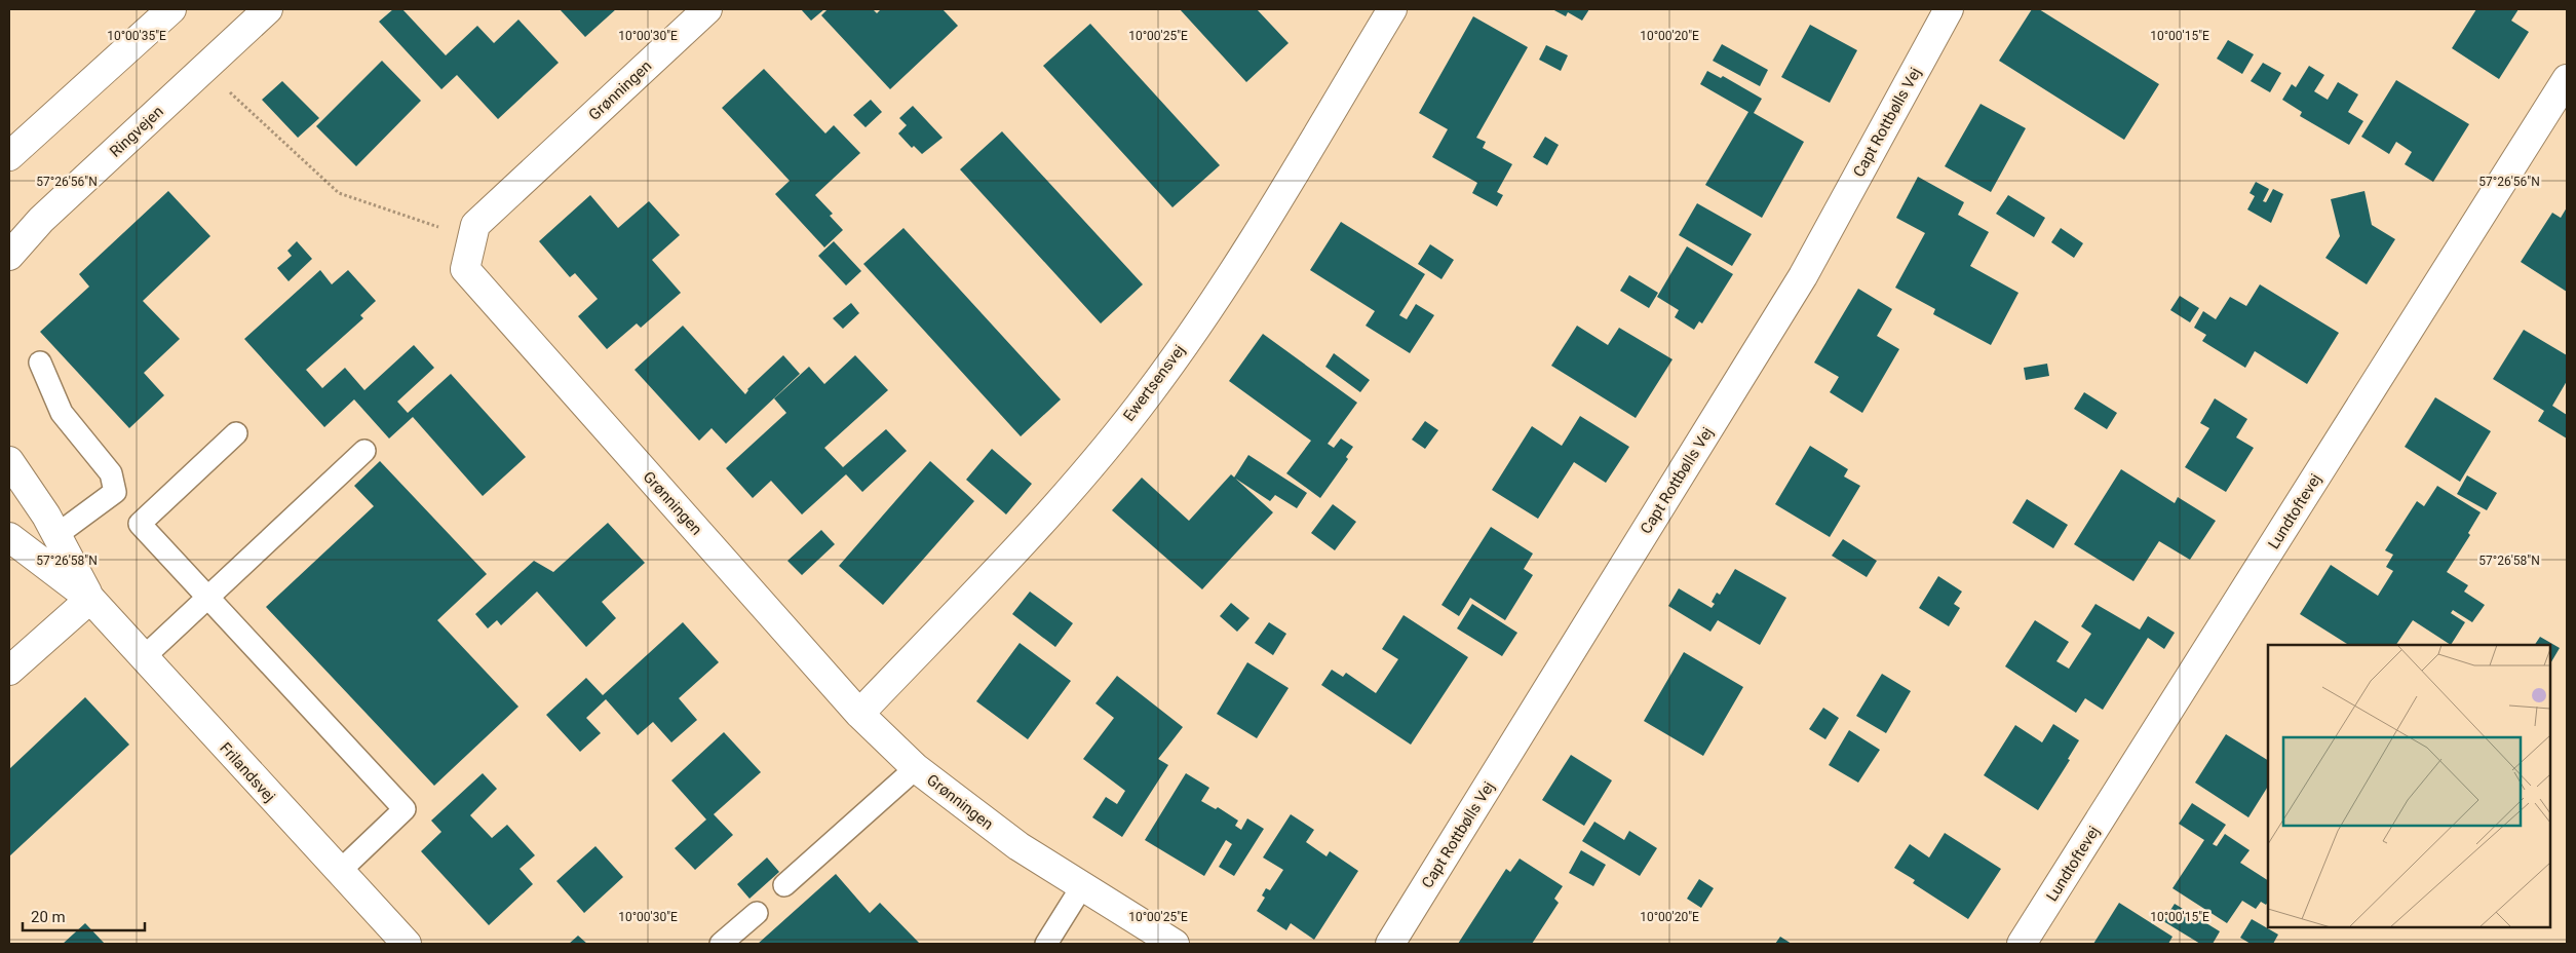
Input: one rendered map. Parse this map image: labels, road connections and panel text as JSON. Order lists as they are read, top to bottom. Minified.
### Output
{"streets":{"street":["Grønningen","Capt Rottbølls Vej","Ringvejen","Ewertsensvej","Lundtoftevej","Frilandsvej"]},"crossings":[["Grønningen","Ewertsensvej"]],"scale_bar":"20 m","coordinates":["10°00'35\"E","10°00'30\"E","10°00'25\"E","10°00'20\"E","10°00'15\"E","57°26'56\"N","57°26'58\"N"]}
